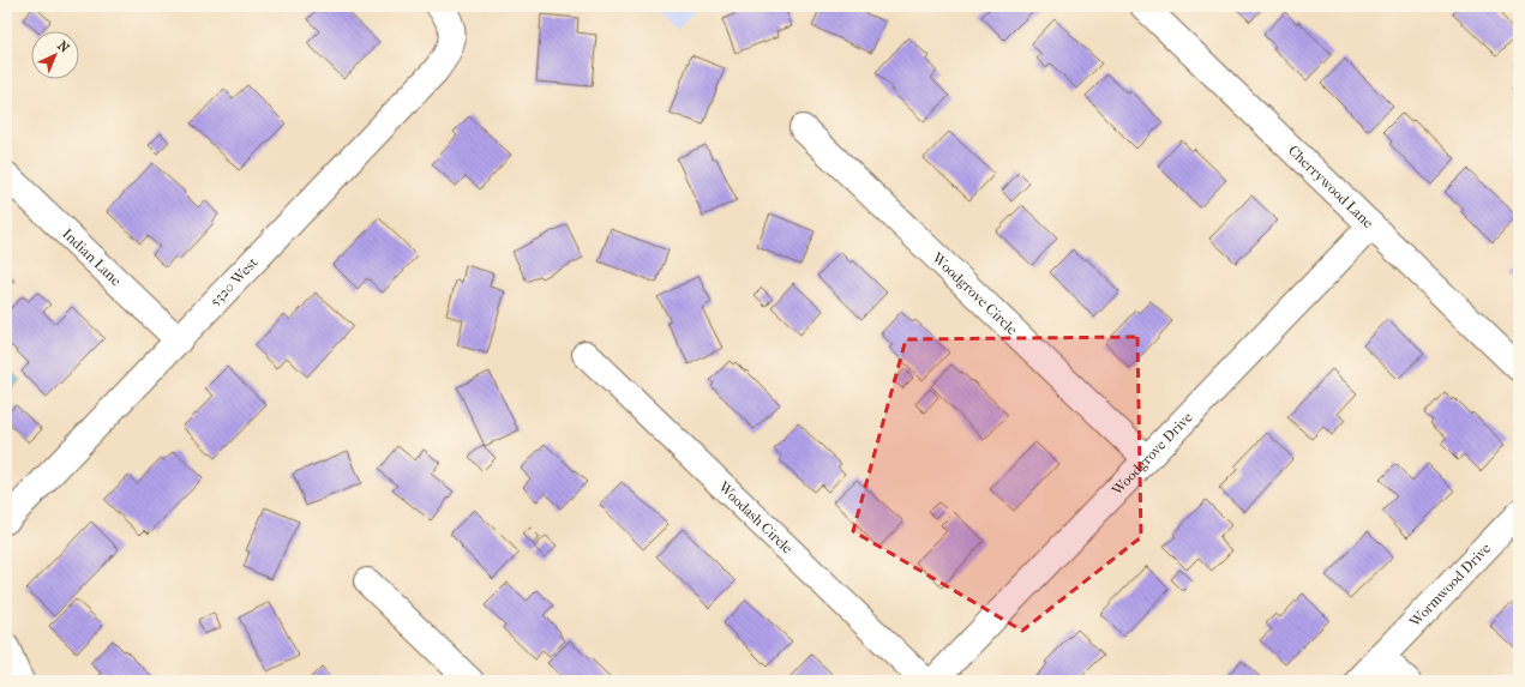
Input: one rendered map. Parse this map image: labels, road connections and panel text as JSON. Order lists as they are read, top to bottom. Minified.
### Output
{"streets":{"street":["Cherrywood Lane","Indian Lane","5320 West","Woodgrove Circle","Woodgrove Drive","Woodash Circle","Wormwood Drive"]},"crossings":[["Cherrywood Lane","Woodgrove Drive"],["Indian Lane","5320 West"],["Woodgrove Circle","Woodgrove Drive"]],"north":"top right"}
